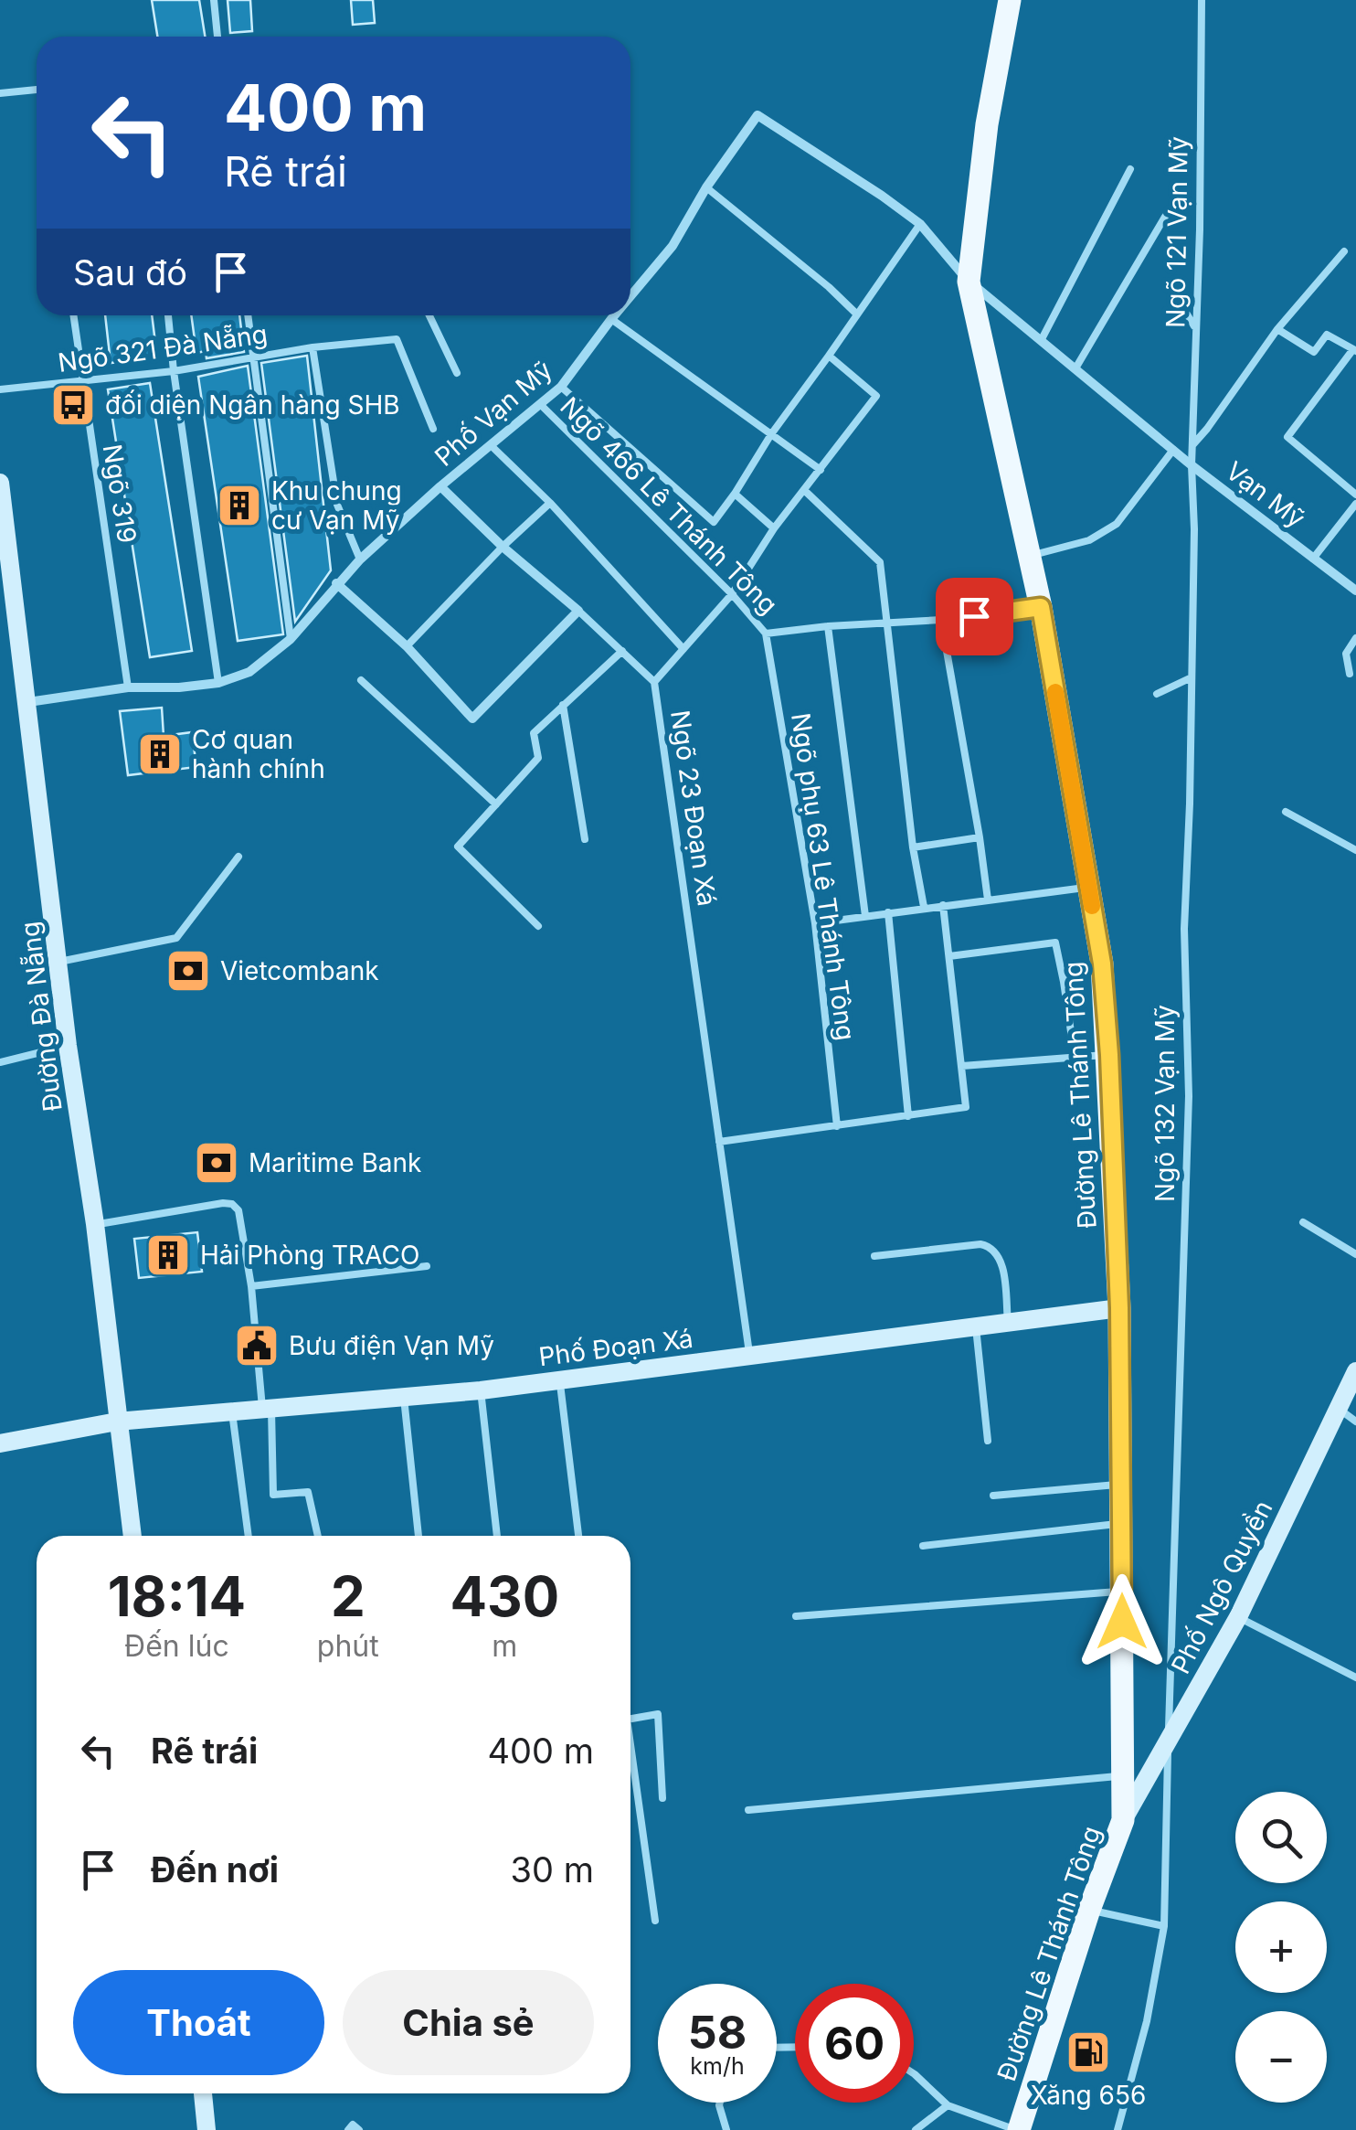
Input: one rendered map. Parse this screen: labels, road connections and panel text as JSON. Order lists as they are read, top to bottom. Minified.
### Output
{"streets":{"main road":["Đường Lê Thánh Tông"],"street":["Phố Vạn Mỹ","Vạn Mỹ","Đường Đà Nẵng","Phố Đoạn Xá","Phố Ngô Quyền"],"lane":["Ngõ 121 Vạn Mỹ","Ngõ 321 Đà Nẵng","Ngõ 319","Ngõ 466 Lê Thánh Tông","Ngõ 23 Đoạn Xá","Ngõ phụ 63 Lê Thánh Tông","Ngõ 132 Vạn Mỹ"]},"crossings":[["Ngõ 121 Vạn Mỹ","Phố Vạn Mỹ"],["Ngõ 121 Vạn Mỹ","Vạn Mỹ"],["Ngõ 121 Vạn Mỹ","Ngõ 132 Vạn Mỹ"],["Ngõ 321 Đà Nẵng","Ngõ 319"],["Phố Vạn Mỹ","Ngõ 319"],["Phố Vạn Mỹ","Vạn Mỹ"],["Phố Vạn Mỹ","Ngõ 466 Lê Thánh Tông"],["Phố Vạn Mỹ","Đường Đà Nẵng"],["Phố Vạn Mỹ","Đường Lê Thánh Tông"],["Phố Vạn Mỹ","Ngõ 132 Vạn Mỹ"],["Vạn Mỹ","Ngõ 132 Vạn Mỹ"],["Ngõ 466 Lê Thánh Tông","Ngõ 23 Đoạn Xá"],["Ngõ 466 Lê Thánh Tông","Ngõ phụ 63 Lê Thánh Tông"],["Ngõ 466 Lê Thánh Tông","Đường Lê Thánh Tông"],["Ngõ 23 Đoạn Xá","Phố Đoạn Xá"],["Đường Đà Nẵng","Phố Đoạn Xá"],["Đường Lê Thánh Tông","Phố Đoạn Xá"],["Đường Lê Thánh Tông","Phố Ngô Quyền"],["Ngõ 132 Vạn Mỹ","Phố Ngô Quyền"]],"places":{"bus stop":["đối diện Ngân hàng SHB"],"building":["Khu chung cư Vạn Mỹ","Cơ quan hành chính","Hải Phòng TRACO"],"bank":["Vietcombank","Maritime Bank"],"public building":["Bưu điện Vạn Mỹ"],"fuel station":["Xăng 656"]},"page":{"turn":["400 m","Rẽ trái"],"then":"Sau đó","eta":["18:14","Đến lúc","2","phút","430","m"],"list":[{"name":"Rẽ trái","value":"400 m"},{"name":"Đến nơi","value":"30 m"}],"map_buttons":["+","−"],"buttons":["Thoát","Chia sẻ"],"speed":"58 km/h","limit":"60"}}
